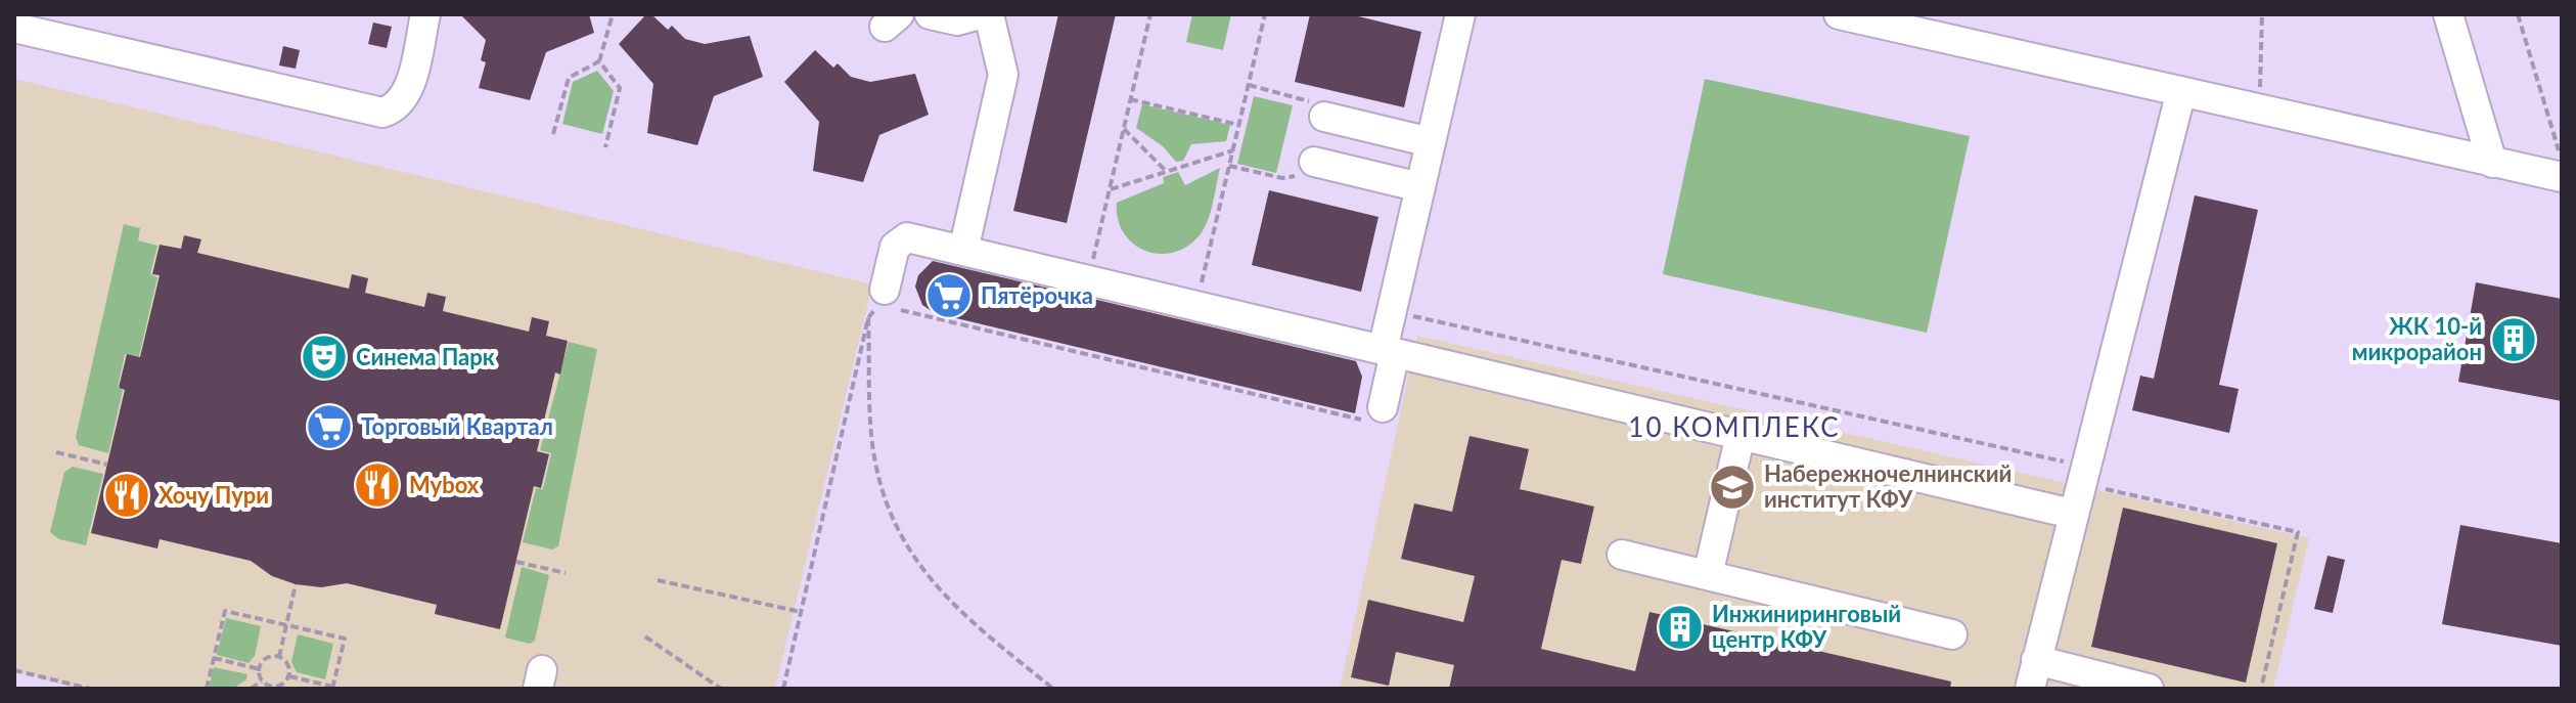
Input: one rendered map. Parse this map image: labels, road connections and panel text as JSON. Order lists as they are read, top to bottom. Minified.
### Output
{"districts":["10 КОМПЛЕКС"],"places":{"supermarket":["Пятёрочка","Торговый Квартал"],"building":["ЖК 10-й микрорайон","Инжиниринговый центр КФУ"],"theatre":["Синема Парк"],"restaurant":["Mybox","Хочу Пури"],"school or university":["Набережночелнинский институт КФУ"]}}
